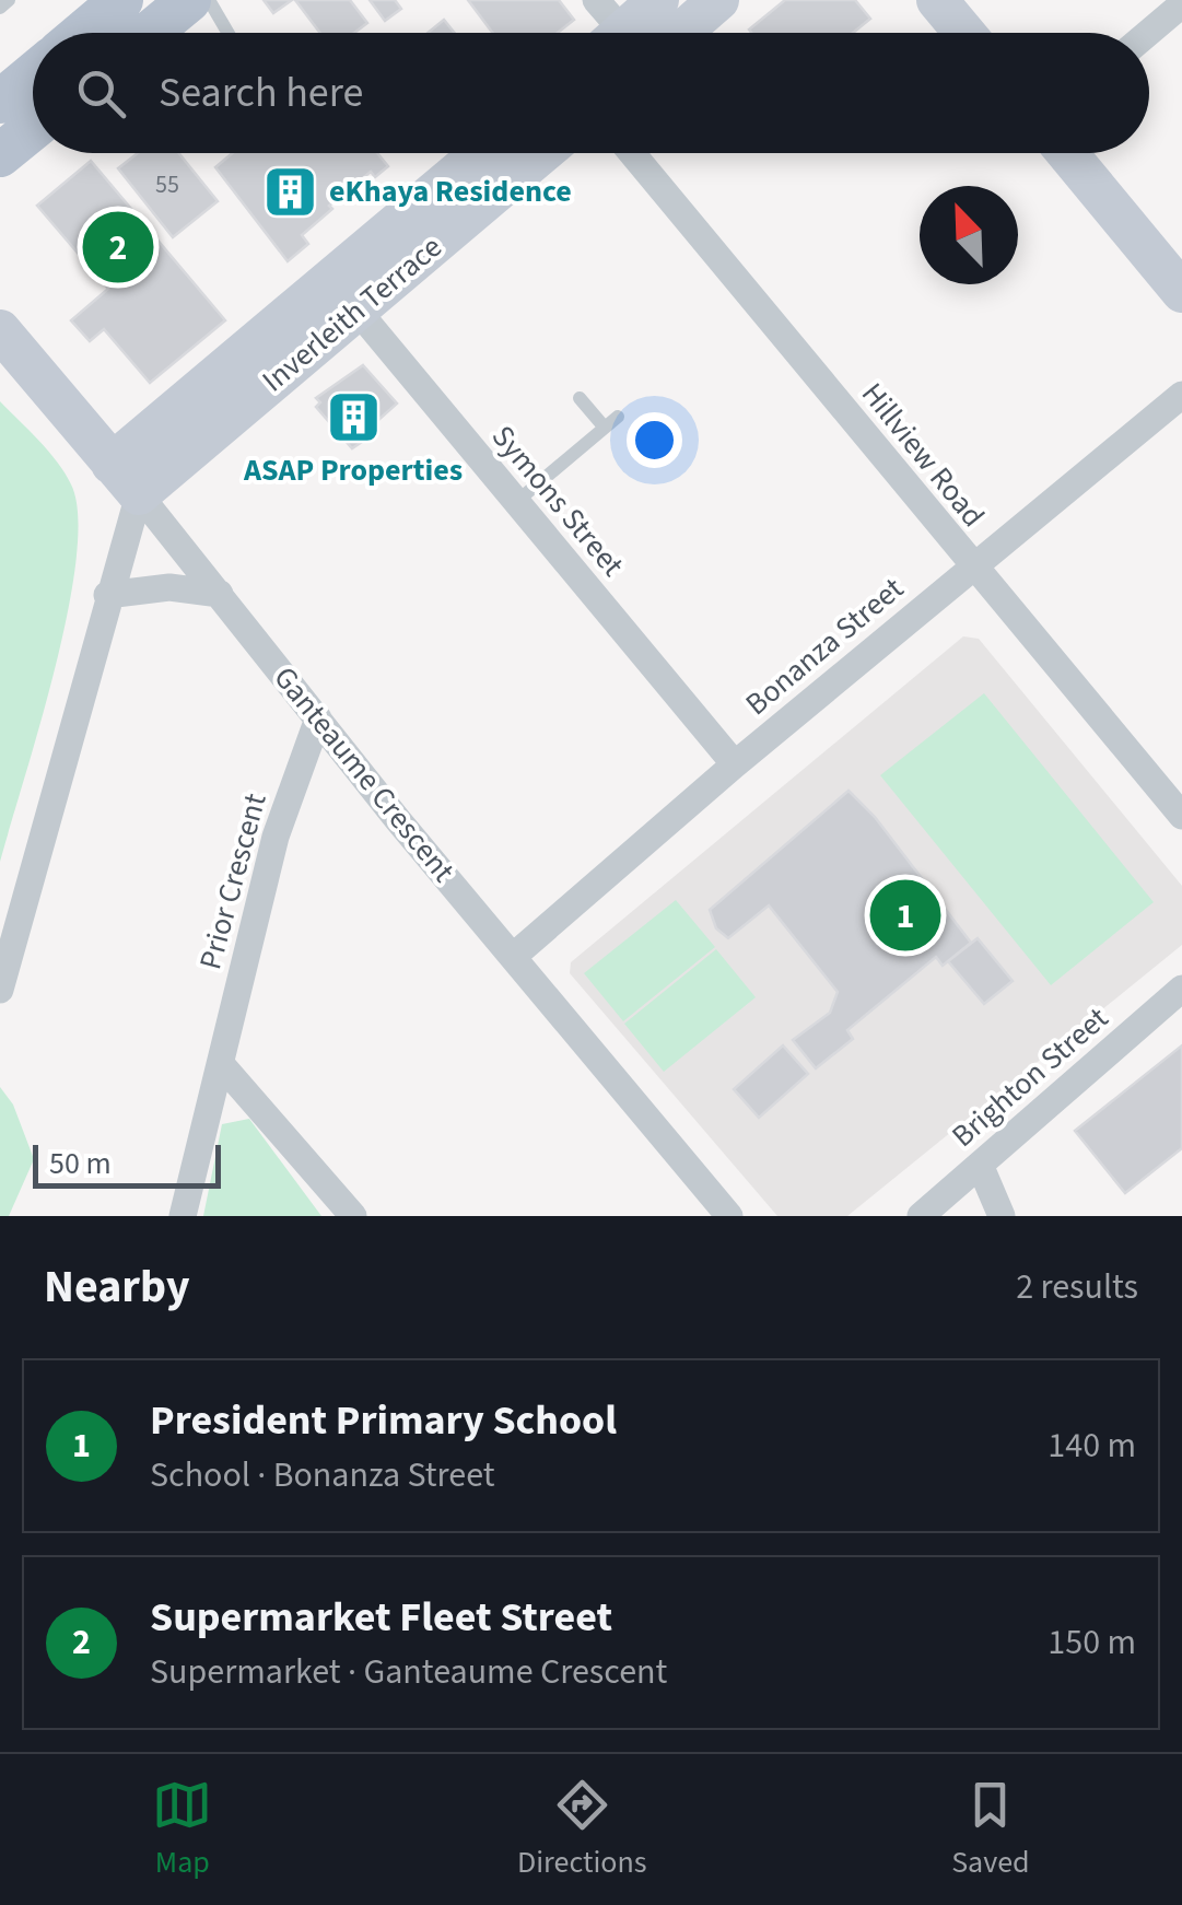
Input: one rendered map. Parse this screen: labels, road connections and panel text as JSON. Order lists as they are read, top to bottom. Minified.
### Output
{"streets":{"street":["Inverleith Terrace","Hillview Road","Symons Street","Bonanza Street","Ganteaume Crescent","Prior Crescent","Brighton Street"]},"crossings":[["Inverleith Terrace","Symons Street"],["Inverleith Terrace","Ganteaume Crescent"],["Hillview Road","Bonanza Street"],["Symons Street","Bonanza Street"],["Bonanza Street","Ganteaume Crescent"],["Ganteaume Crescent","Prior Crescent"]],"places":{"building":["eKhaya Residence","ASAP Properties"]},"house_numbers":["55"],"scale_bar":"50 m","north":"top left","page":{"search":"Search here","pins":["2","1"],"scale":"50 m","heading":["Nearby","2 results"],"list":[{"mark":"1","name":"President Primary School","note":"School · Bonanza Street","value":"140 m"},{"mark":"2","name":"Supermarket Fleet Street","note":"Supermarket · Ganteaume Crescent","value":"150 m"}],"nav":["Map","Directions","Saved"]}}
